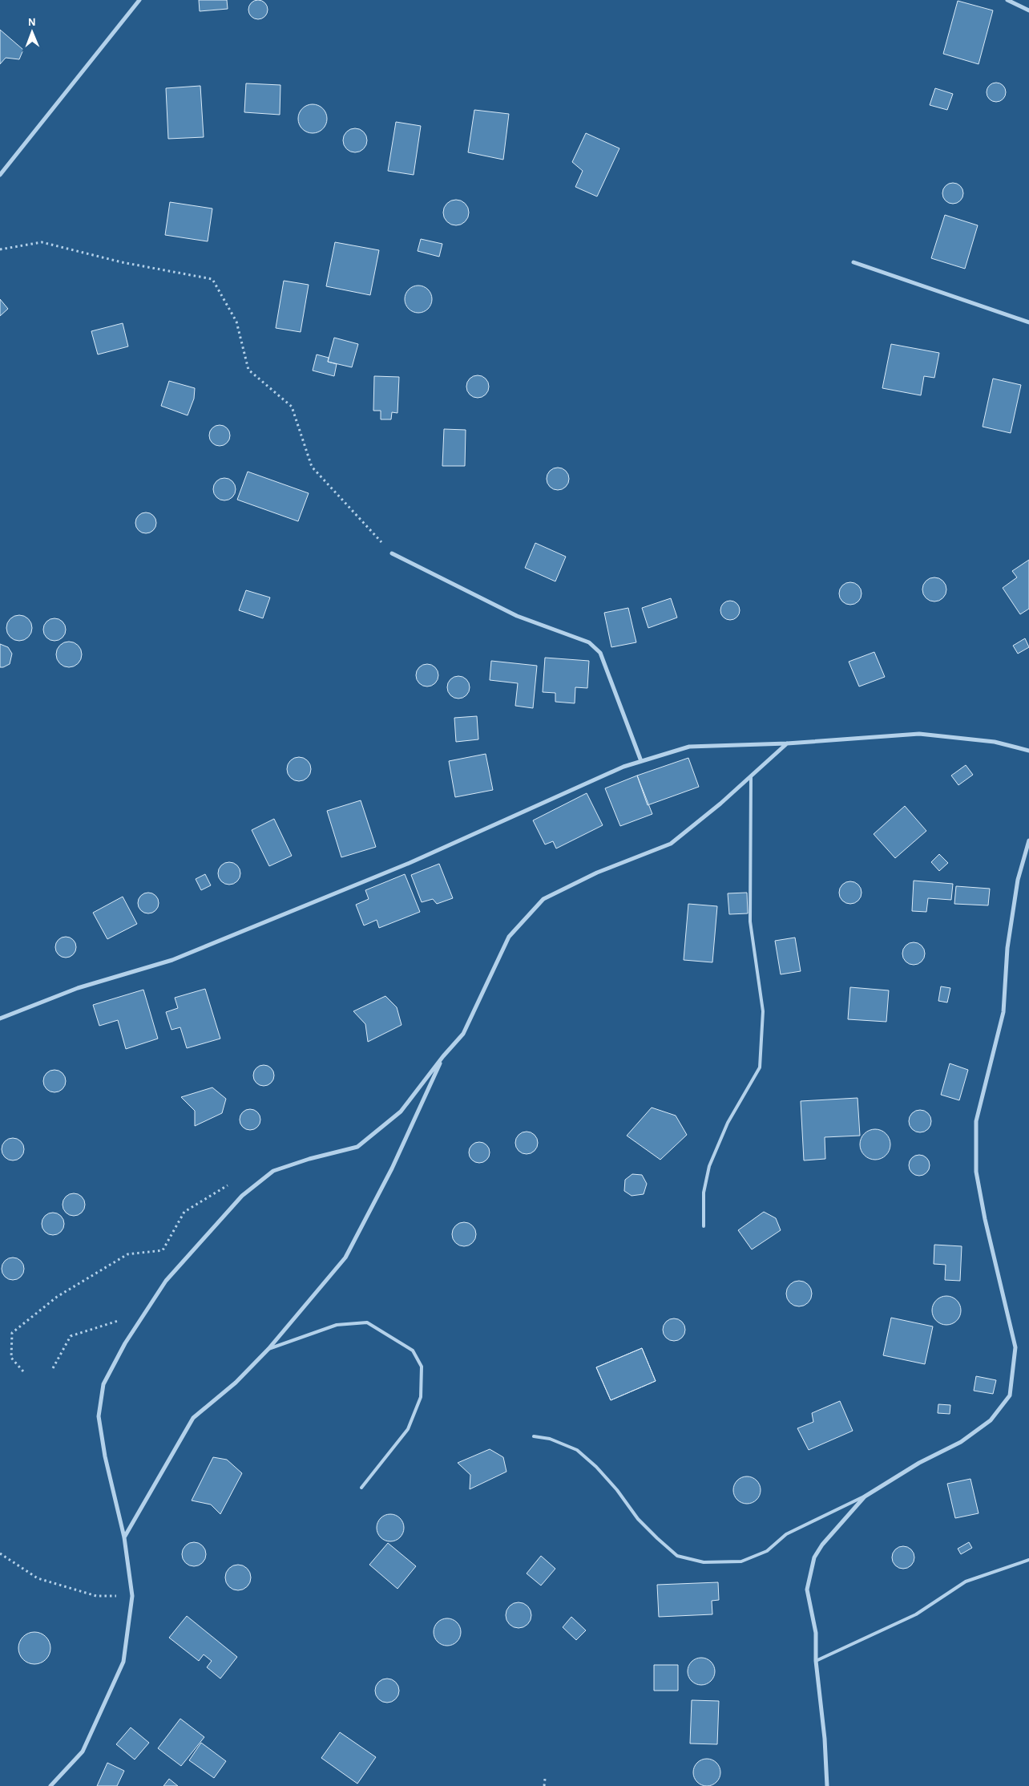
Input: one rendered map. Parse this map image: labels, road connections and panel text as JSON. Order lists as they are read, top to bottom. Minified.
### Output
{"north":"top"}
